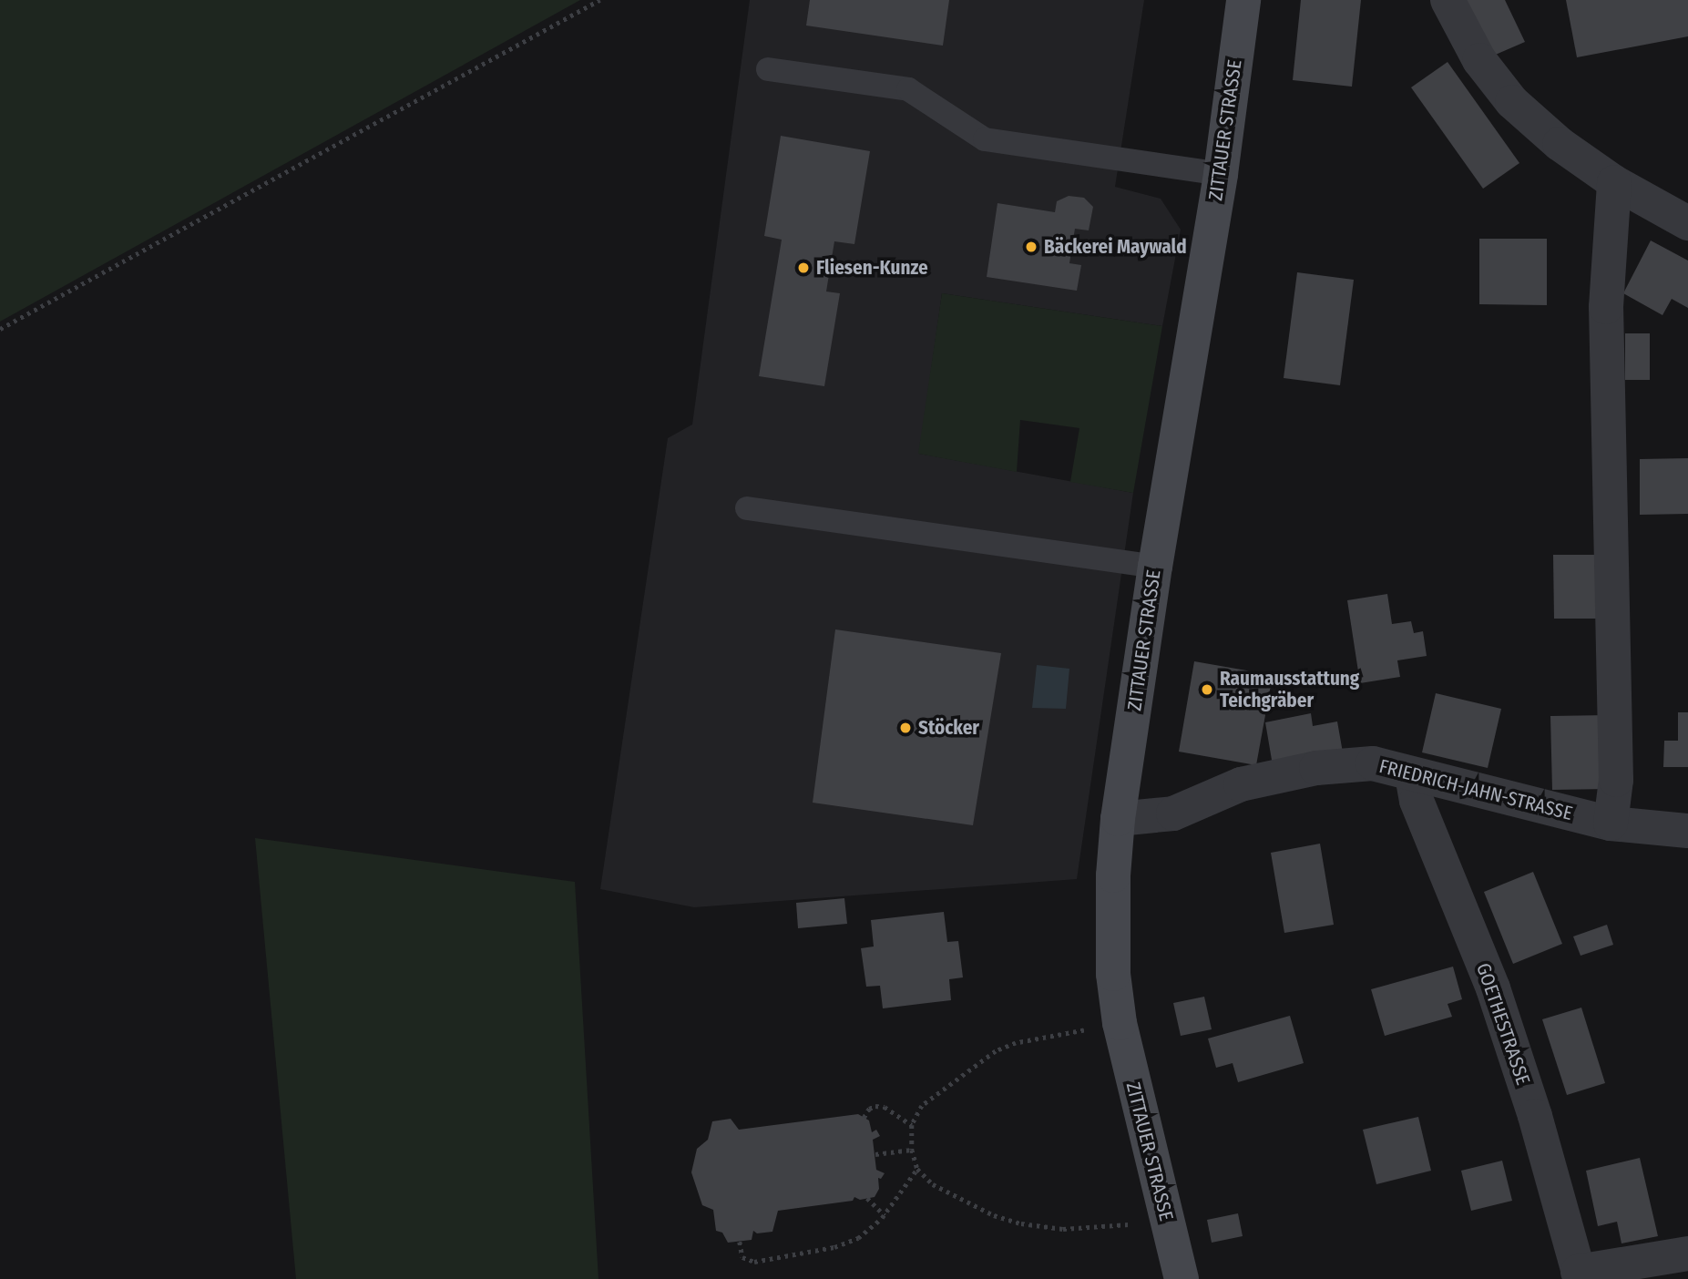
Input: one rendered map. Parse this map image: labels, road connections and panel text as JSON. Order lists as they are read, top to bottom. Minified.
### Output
{"streets":{"main road":["ZITTAUER STRASSE"],"street":["FRIEDRICH-JAHN-STRASSE","GOETHESTRASSE"]},"crossings":[["ZITTAUER STRASSE","FRIEDRICH-JAHN-STRASSE"],["FRIEDRICH-JAHN-STRASSE","GOETHESTRASSE"]],"places":["Bäckerei Maywald","Fliesen-Kunze","Raumausstattung Teichgräber","Stöcker"]}
